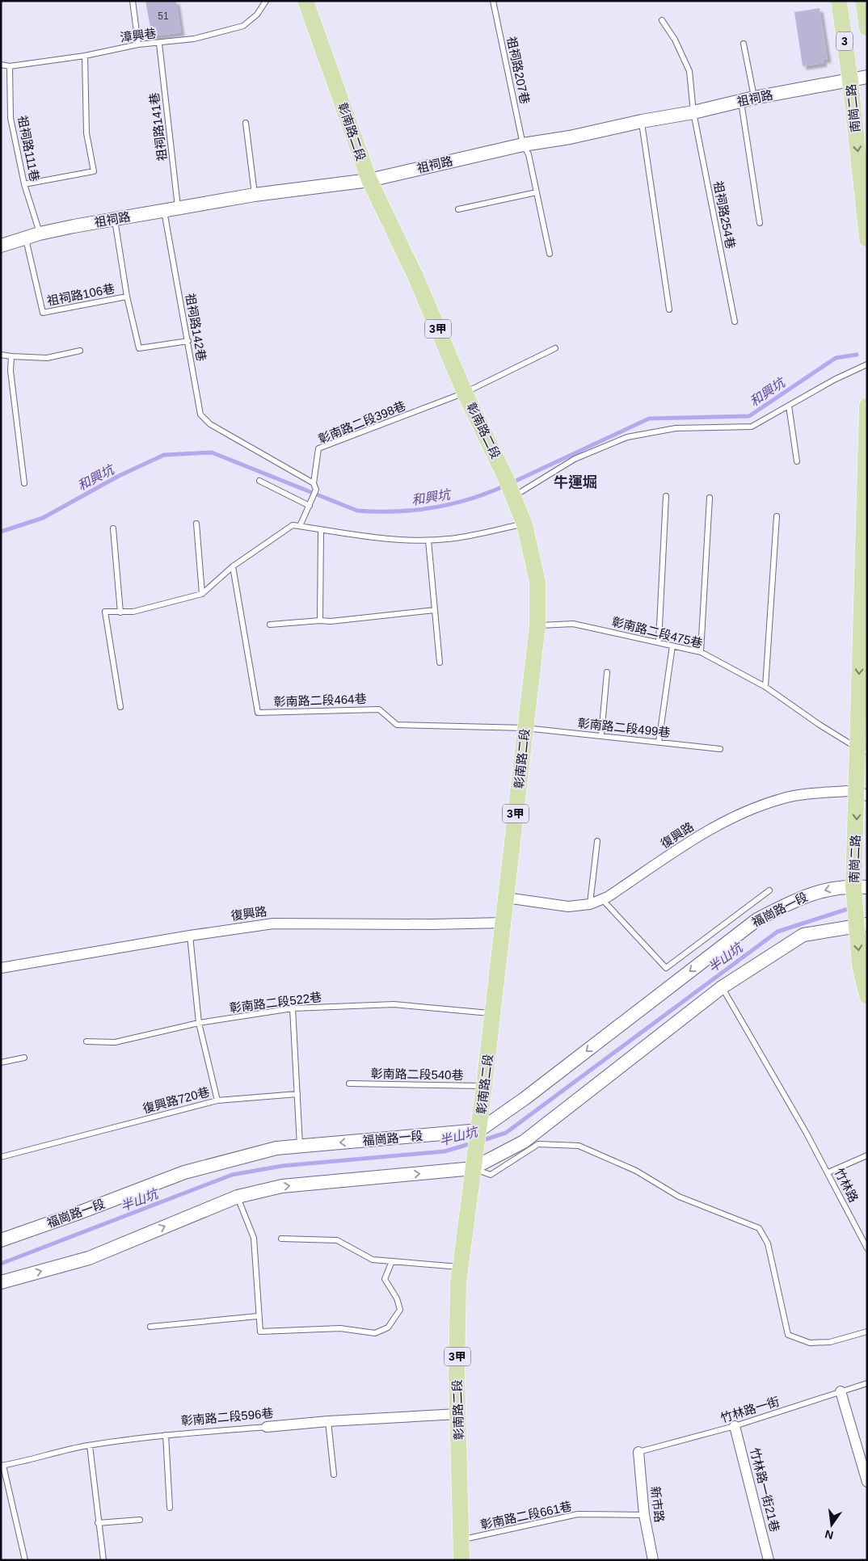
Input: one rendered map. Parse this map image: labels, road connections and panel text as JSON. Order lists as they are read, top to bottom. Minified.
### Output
{"streets":{"main road":["3","南崗二路","彰南路二段","3甲"],"street":["祖祠路","復興路","福崗路一段","彰南路二段596巷","竹林路一街21巷","新市路"],"lane":["漳興巷","祖祠路207巷","祖祠路141巷","祖祠路111巷","祖祠路254巷","祖祠路106巷","祖祠路142巷","彰南路二段398巷","彰南路二段475巷","彰南路二段464巷","彰南路二段499巷","彰南路二段522巷","彰南路二段540巷","復興路720巷","竹林路","竹林路一街","彰南路二段661巷"]},"crossings":[["漳興巷","祖祠路141巷"],["漳興巷","祖祠路111巷"],["祖祠路207巷","祖祠路"],["祖祠路","南崗二路"],["祖祠路","祖祠路141巷"],["祖祠路","彰南路二段"],["祖祠路","祖祠路111巷"],["祖祠路","祖祠路254巷"],["祖祠路","祖祠路106巷"],["祖祠路","祖祠路142巷"],["南崗二路","彰南路二段475巷"],["南崗二路","復興路"],["南崗二路","福崗路一段"],["彰南路二段","彰南路二段398巷"],["彰南路二段","彰南路二段475巷"],["彰南路二段","彰南路二段464巷"],["彰南路二段","彰南路二段499巷"],["彰南路二段","復興路"],["彰南路二段","福崗路一段"],["彰南路二段","彰南路二段522巷"],["彰南路二段","彰南路二段540巷"],["彰南路二段","彰南路二段596巷"],["彰南路二段","彰南路二段661巷"],["祖祠路142巷","彰南路二段398巷"],["彰南路二段464巷","彰南路二段499巷"],["復興路","復興路720巷"],["福崗路一段","竹林路"],["彰南路二段522巷","復興路720巷"],["竹林路一街","竹林路一街21巷"],["竹林路一街","新市路"],["新市路","彰南路二段661巷"]],"one_way":["南崗二路"],"districts":["牛運堀"],"water":["和興坑","半山坑"],"house_numbers":["51"],"north":"bottom"}
